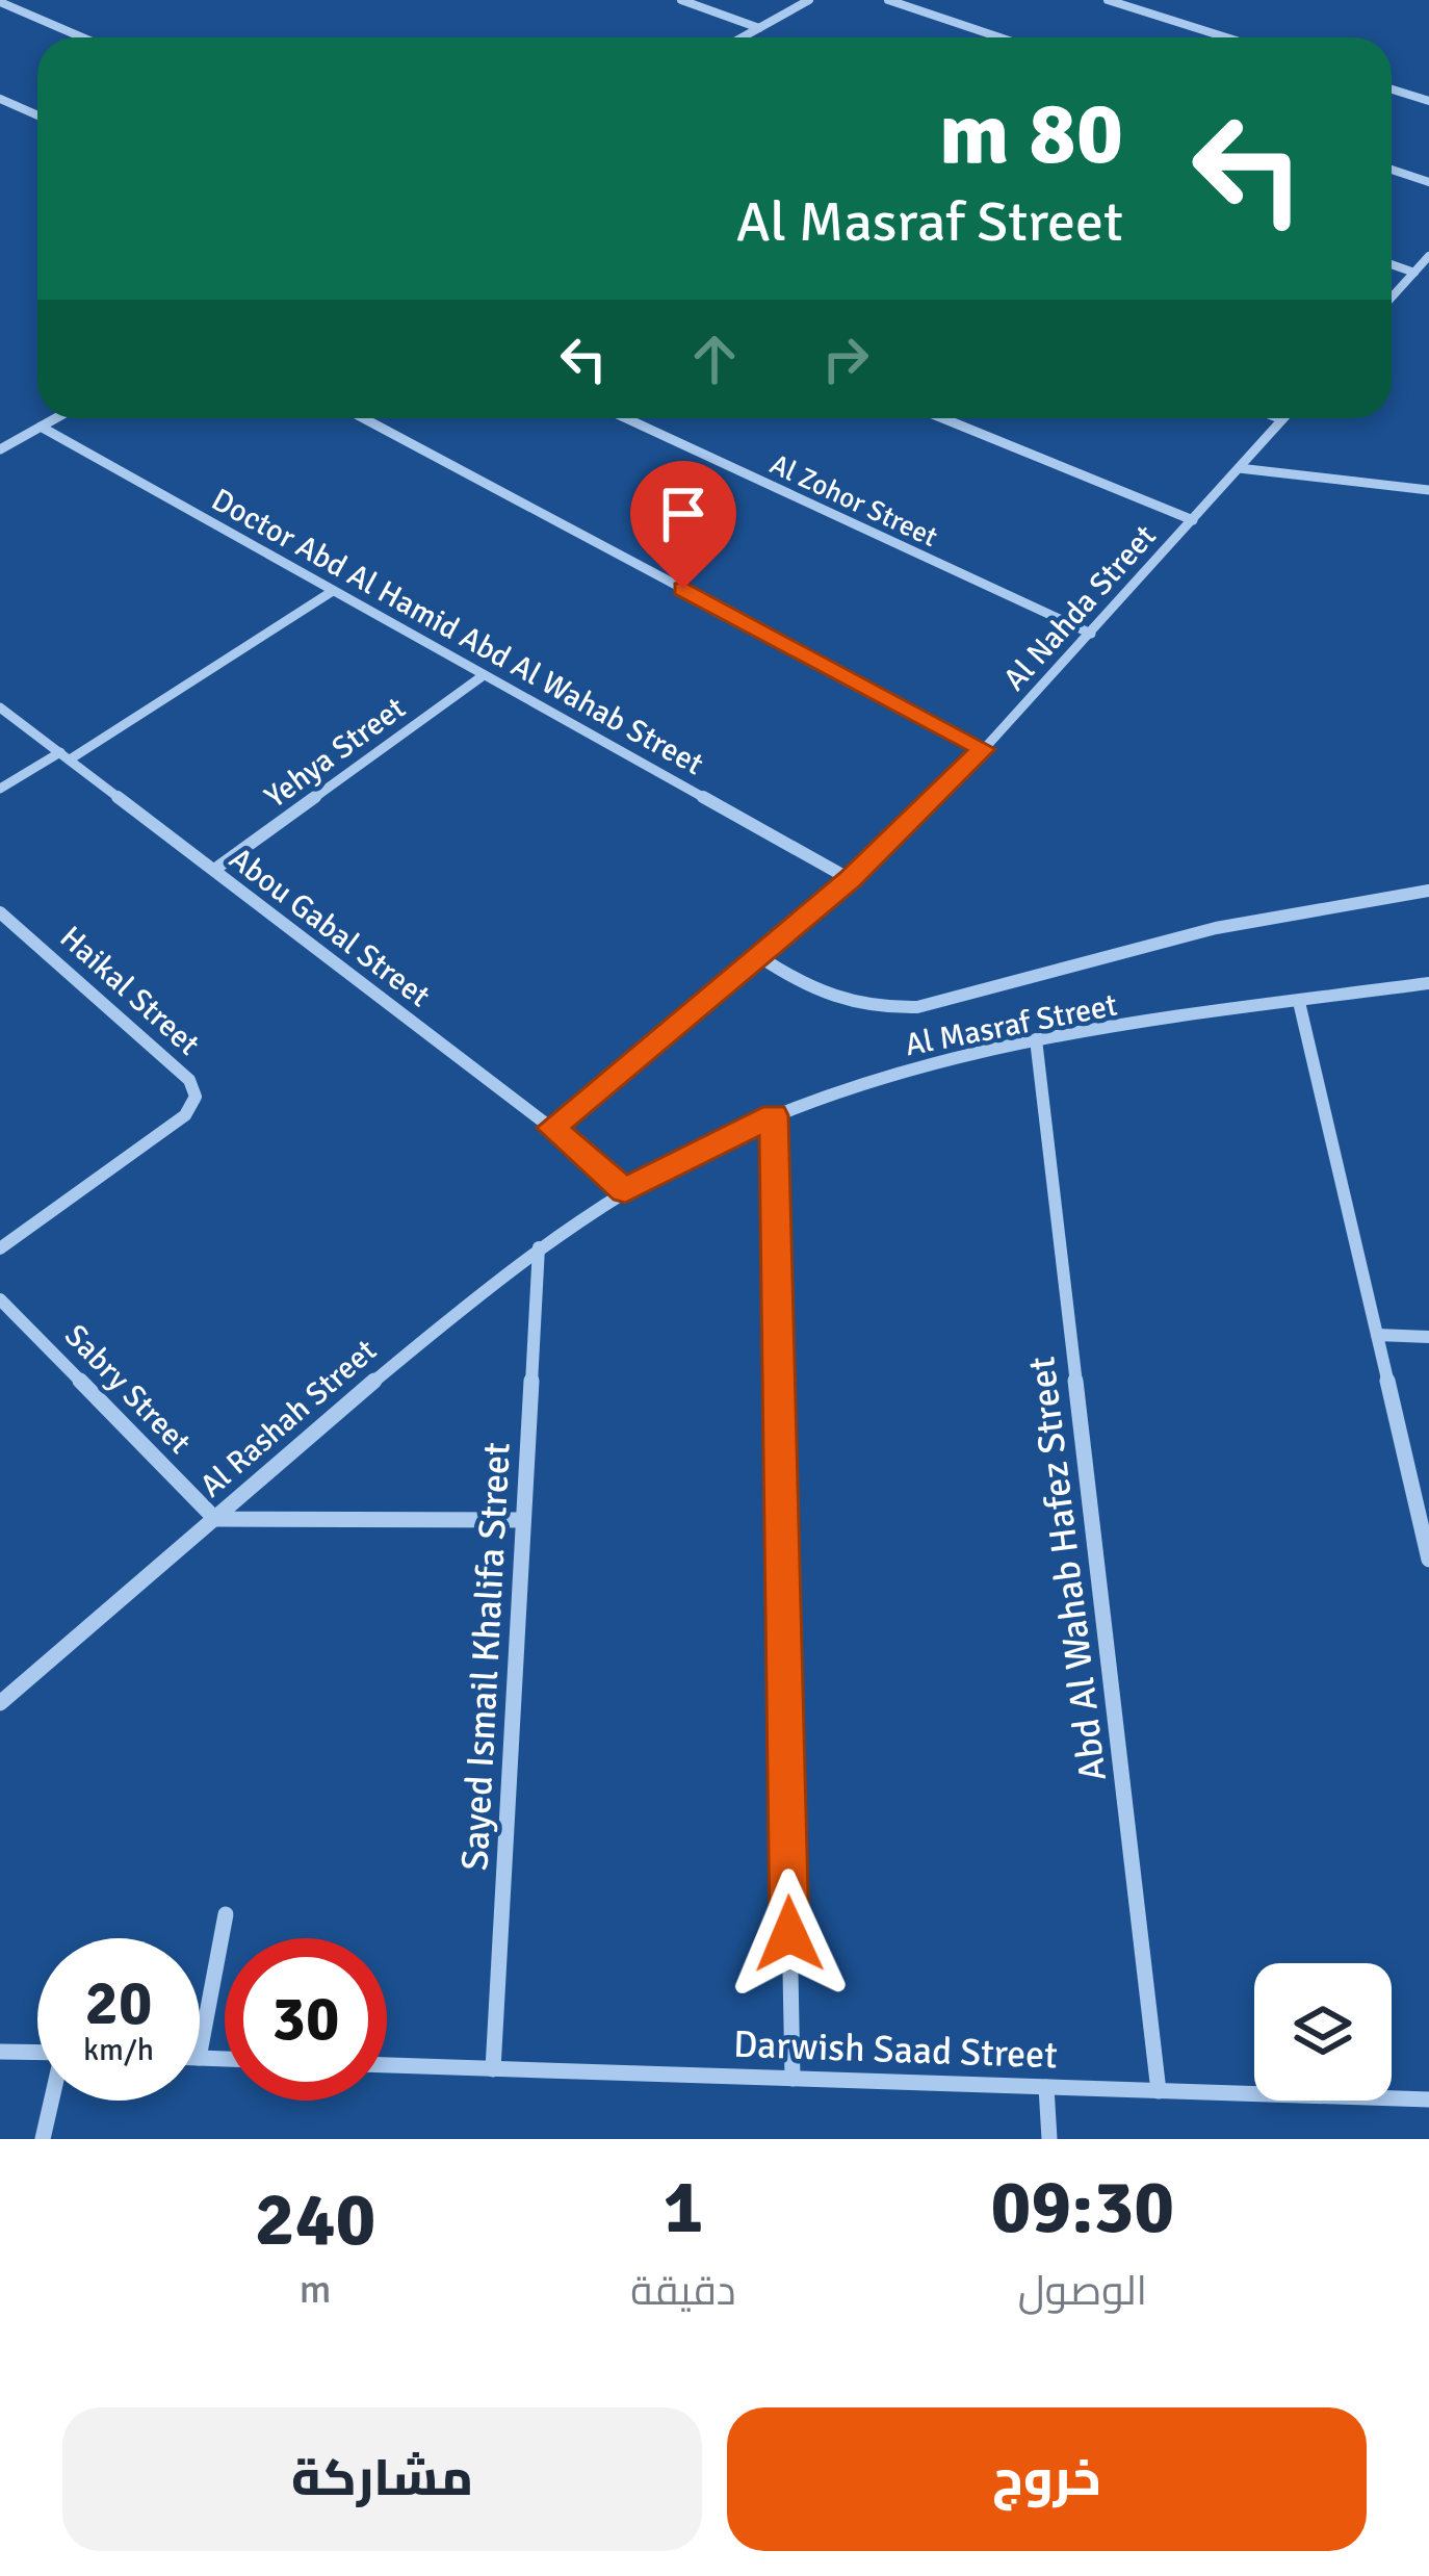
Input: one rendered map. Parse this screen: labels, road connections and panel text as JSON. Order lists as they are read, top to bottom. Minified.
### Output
{"streets":{"street":["Al Zohor Street","Al Nahda Street","Doctor Abd Al Hamid Abd Al Wahab Street","Yehya Street","Abou Gabal Street","Haikal Street","Al Masraf Street","Sabry Street","Al Rashah Street","Abd Al Wahab Hafez Street","Sayed Ismail Khalifa Street","Darwish Saad Street"]},"crossings":[["Al Zohor Street","Al Nahda Street"],["Al Nahda Street","Doctor Abd Al Hamid Abd Al Wahab Street"],["Al Nahda Street","Abou Gabal Street"],["Doctor Abd Al Hamid Abd Al Wahab Street","Yehya Street"],["Yehya Street","Abou Gabal Street"],["Abou Gabal Street","Al Masraf Street"],["Abou Gabal Street","Al Rashah Street"],["Al Masraf Street","Al Rashah Street"],["Al Masraf Street","Abd Al Wahab Hafez Street"],["Sabry Street","Al Rashah Street"],["Al Rashah Street","Sayed Ismail Khalifa Street"],["Abd Al Wahab Hafez Street","Darwish Saad Street"],["Sayed Ismail Khalifa Street","Darwish Saad Street"]],"page":{"turn":["80 m","Al Masraf Street"],"speed":"20 km/h","limit":"30","eta":["09:30","الوصول","1","دقيقة","240","m"],"buttons":["خروج","مشاركة"]}}
